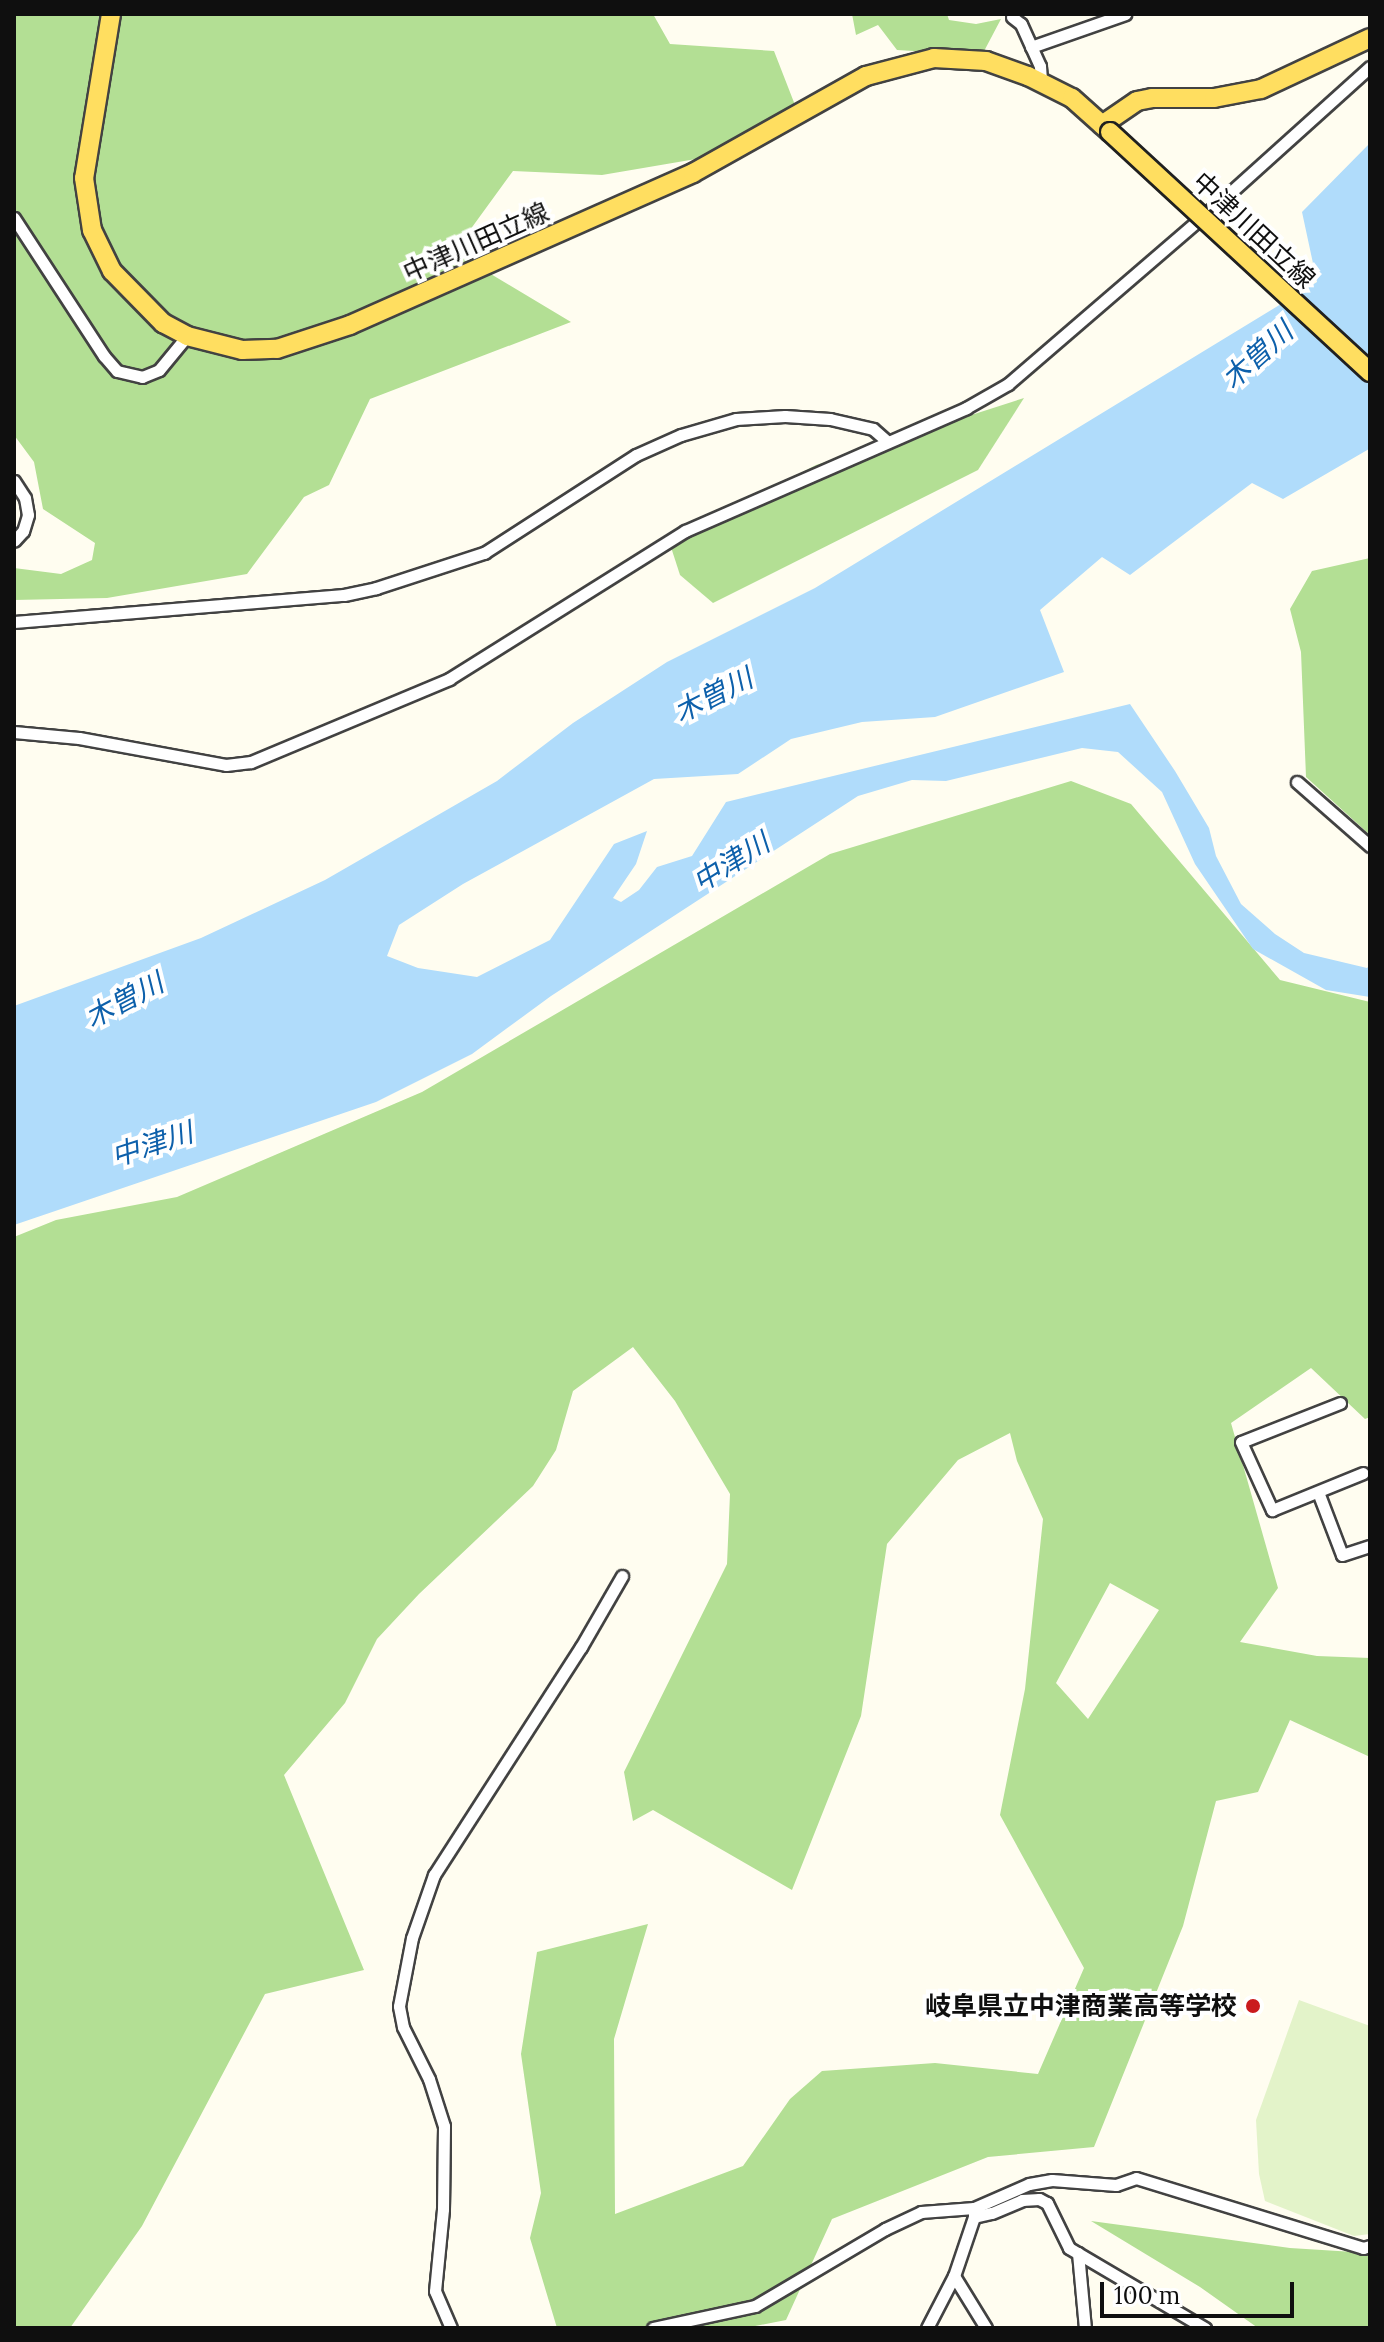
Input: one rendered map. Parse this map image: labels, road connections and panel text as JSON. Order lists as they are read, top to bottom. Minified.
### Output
{"streets":{"main road":["中津川田立線"]},"water":["木曽川","中津川"],"places":["岐阜県立中津商業高等学校"],"scale_bar":"100 m"}
